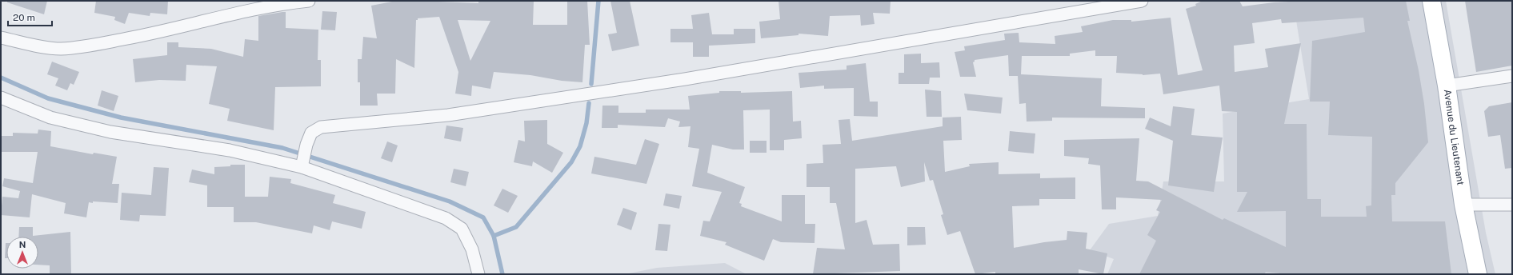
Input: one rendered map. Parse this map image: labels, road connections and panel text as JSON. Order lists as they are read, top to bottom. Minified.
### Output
{"streets":{"main road":["Avenue du Lieutenant"]},"scale_bar":"20 m","north":"top"}
